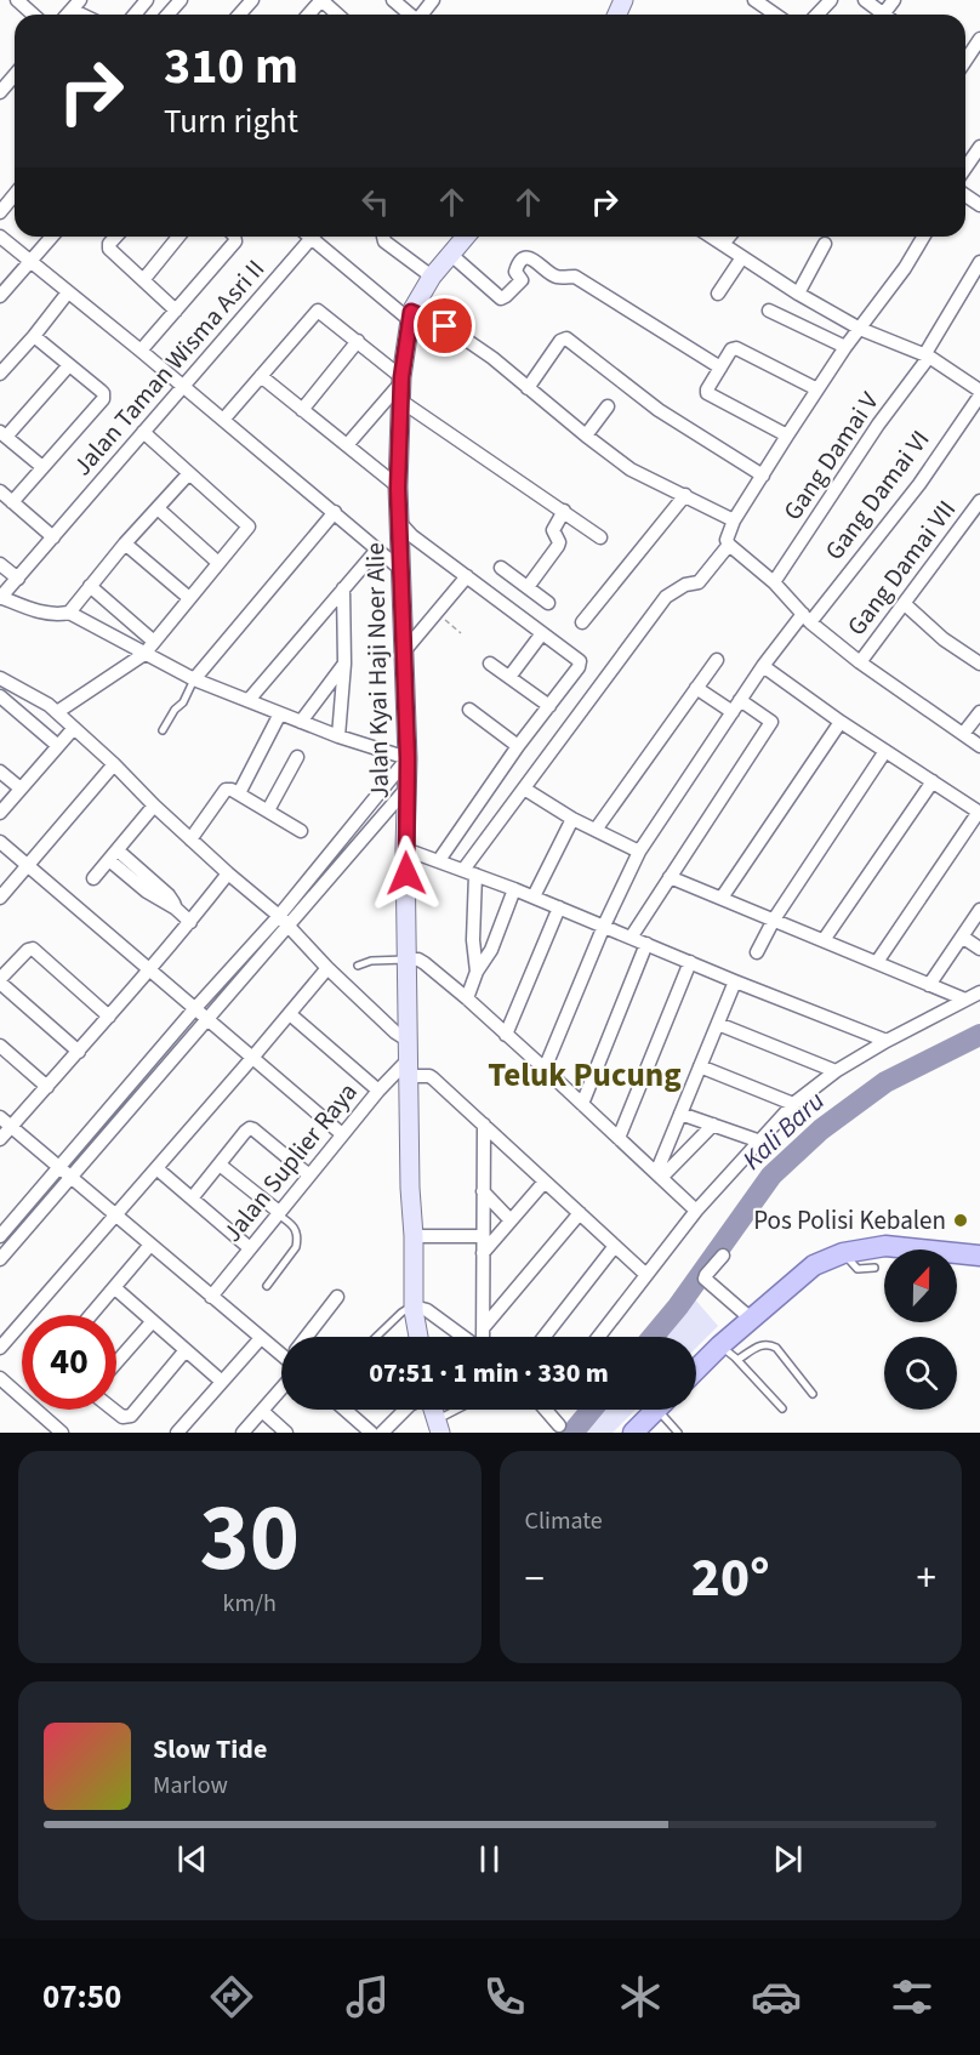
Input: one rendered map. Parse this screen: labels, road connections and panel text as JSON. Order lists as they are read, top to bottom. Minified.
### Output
{"streets":{"street":["Jalan Taman Wisma Asri II","Gang Damai V","Gang Damai VI","Gang Damai VII","Jalan Kyai Haji Noer Alie","Jalan Suplier Raya"]},"crossings":[["Jalan Kyai Haji Noer Alie","Jalan Suplier Raya"]],"districts":["Teluk Pucung"],"water":["Kali Baru"],"places":["Pos Polisi Kebalen"],"north":"top","page":{"turn":["310 m","Turn right"],"limit":"40","trip":"07:51 · 1 min · 330 m","tile":[["30","km/h"],"Climate"],"heat":["−","20°","+"],"song":["Slow Tide","Marlow"],"tabs":"07:50"}}
